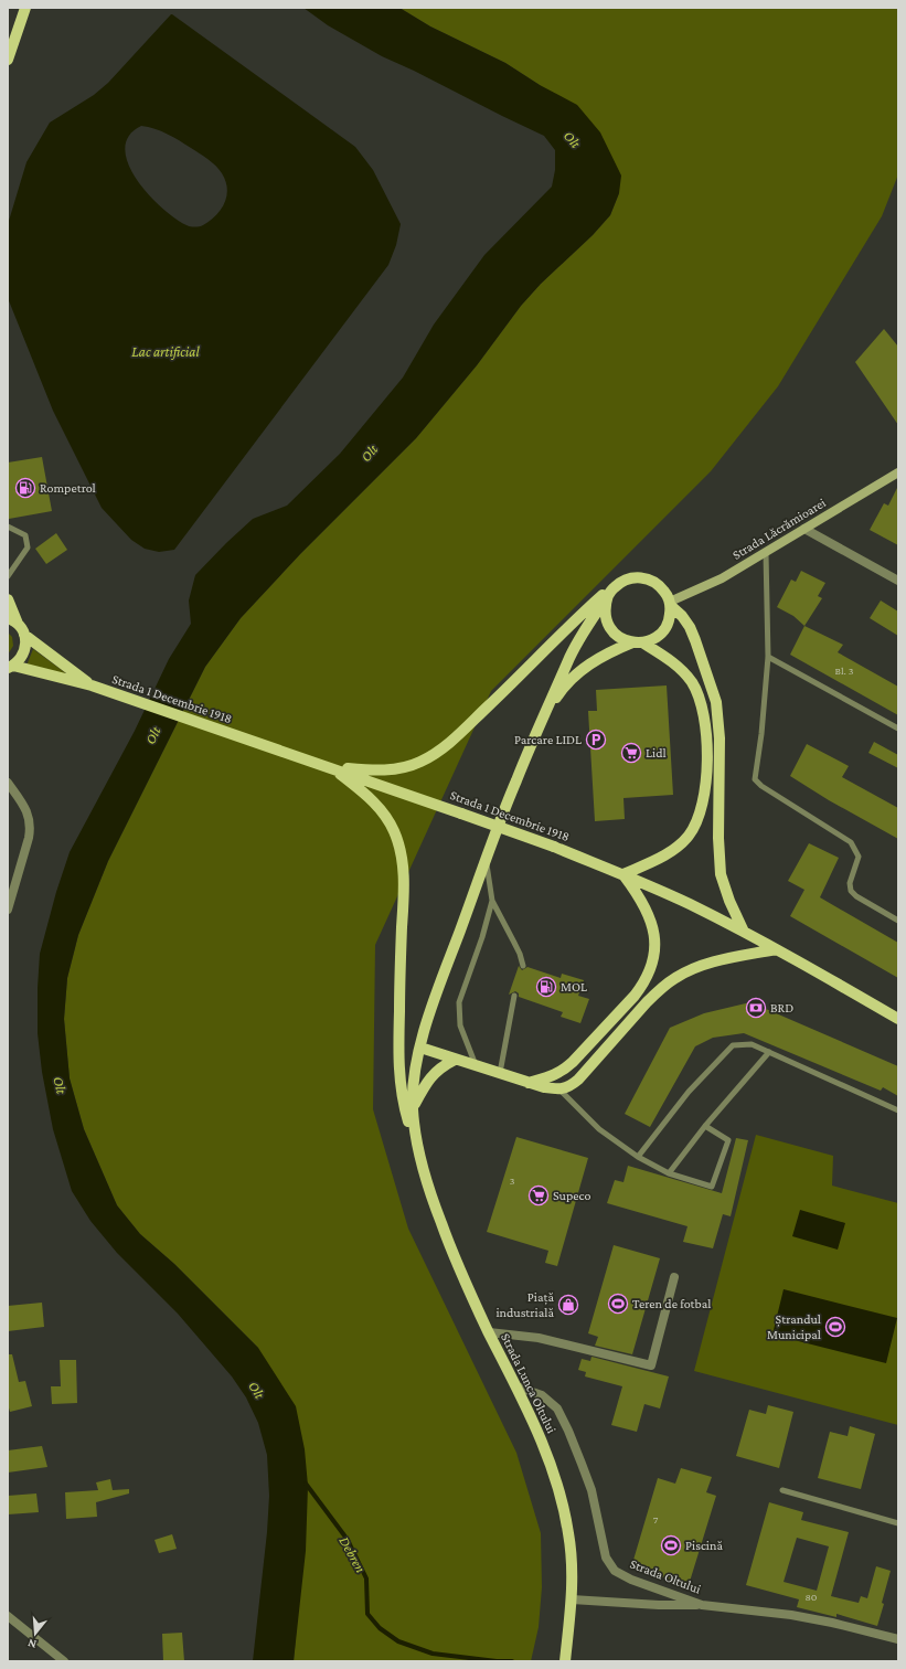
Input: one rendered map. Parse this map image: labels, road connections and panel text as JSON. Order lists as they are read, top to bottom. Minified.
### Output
{"streets":{"main road":["Strada Lăcrămioarei","Strada 1 Decembrie 1918","Strada Lunca Oltului"],"street":["Strada Oltului"]},"crossings":[["Strada Lunca Oltului","Strada Oltului"]],"water":["Olt","Lac artificial","Debren"],"places":{"fuel station":["Rompetrol","MOL"],"parking":["Parcare LIDL"],"supermarket":["Lidl","Supeco"],"bank":["BRD"],"sports":["Teren de fotbal","Ștrandul Municipal","Piscină"],"shop":["Piață industrială"]},"house_numbers":["Bl. 3","3","7","80"],"north":"bottom"}
